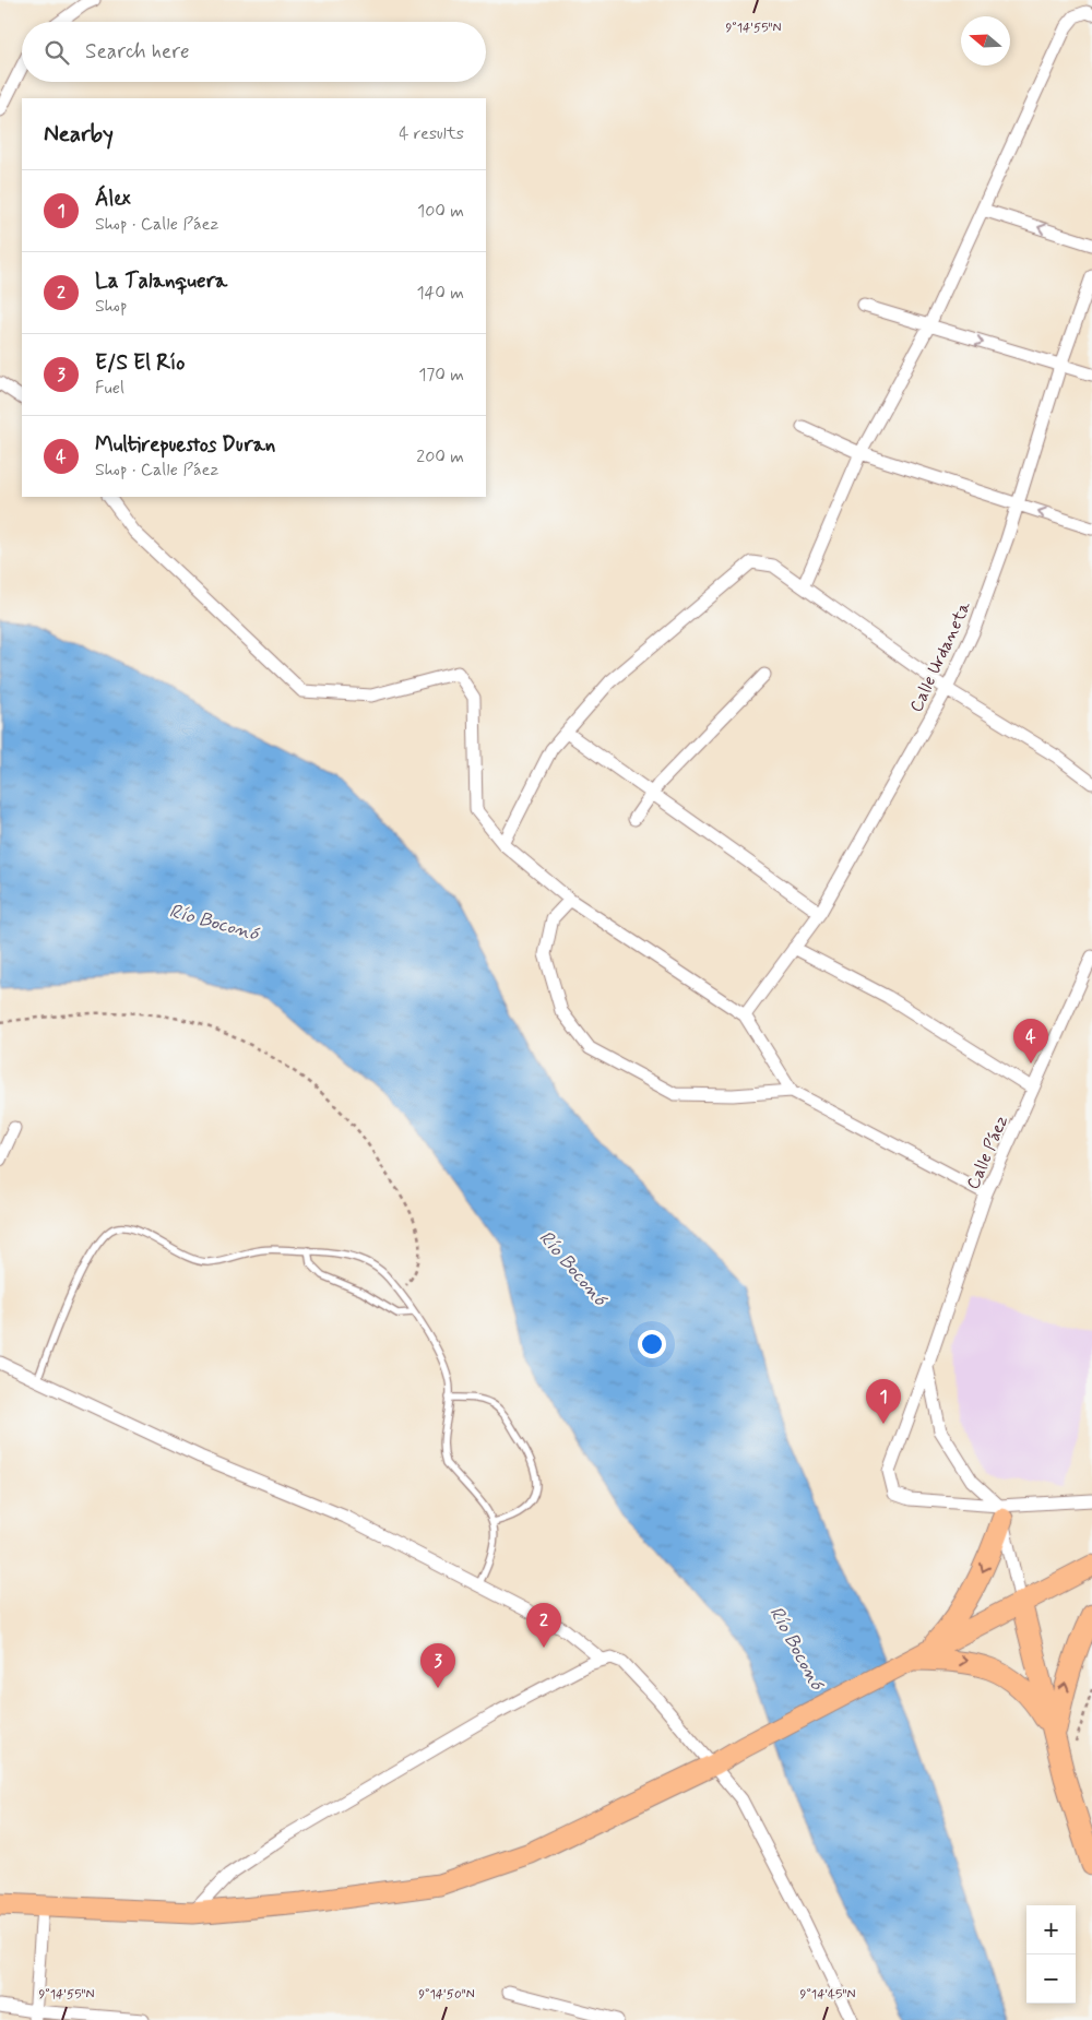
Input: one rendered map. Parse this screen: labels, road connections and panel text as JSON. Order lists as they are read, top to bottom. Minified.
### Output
{"streets":{"street":["Calle Urdaneta","Calle Páez"]},"water":["Río Boconó"],"north":"left","page":{"search":"Search here","heading":["Nearby","4 results"],"list":[{"mark":"1","name":"Álex","note":"Shop · Calle Páez","value":"100 m"},{"mark":"2","name":"La Talanquera","note":"Shop","value":"140 m"},{"mark":"3","name":"E/S El Río","note":"Fuel","value":"170 m"},{"mark":"4","name":"Multirepuestos Duran","note":"Shop · Calle Páez","value":"200 m"}],"pins":["4","1","2","3"],"map_buttons":["+","−"]},"coordinates":["9°14'55\"N","9°14'50\"N","9°14'45\"N"]}
